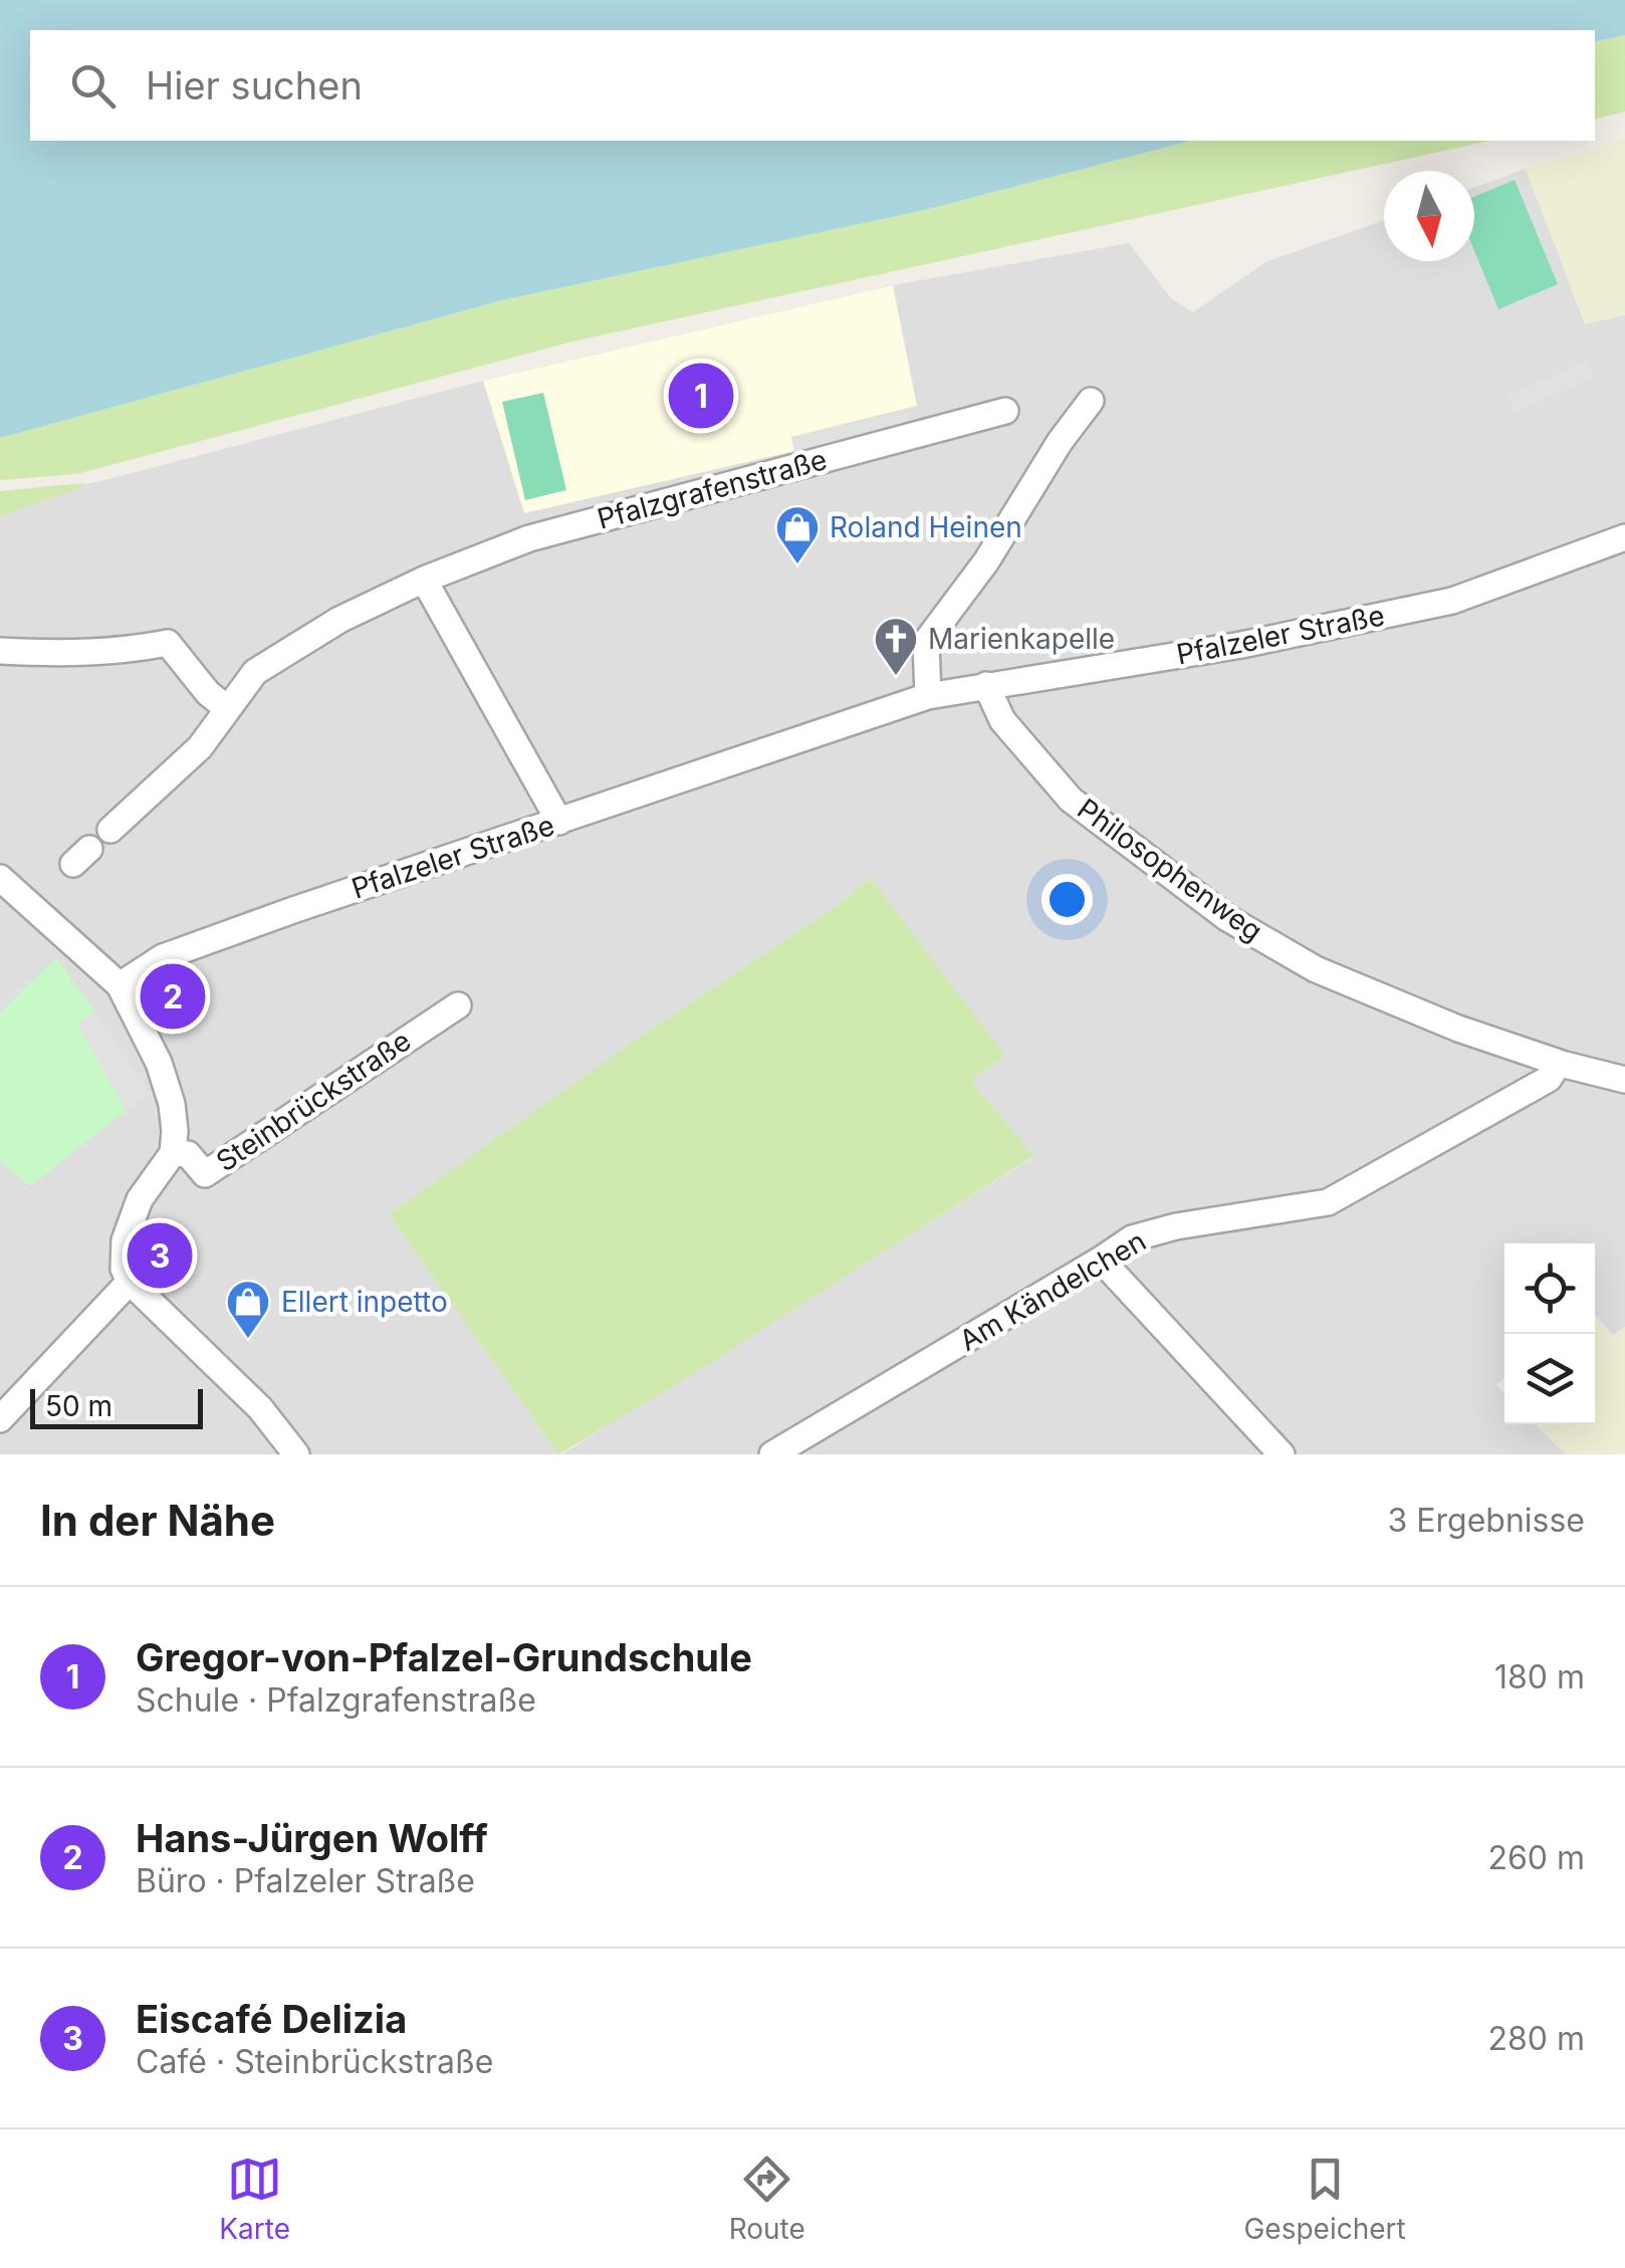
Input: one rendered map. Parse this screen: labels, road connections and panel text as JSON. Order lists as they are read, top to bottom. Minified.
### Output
{"streets":{"street":["Pfalzgrafenstraße","Pfalzeler Straße","Philosophenweg","Steinbrückstraße","Am Kändelchen"]},"crossings":[["Pfalzeler Straße","Philosophenweg"],["Pfalzeler Straße","Steinbrückstraße"],["Philosophenweg","Am Kändelchen"]],"places":{"shop":["Roland Heinen","Ellert inpetto"],"church":["Marienkapelle"]},"scale_bar":"50 m","north":"bottom","page":{"search":"Hier suchen","pins":["1","2","3"],"scale":"50 m","heading":["In der Nähe","3 Ergebnisse"],"list":[{"mark":"1","name":"Gregor-von-Pfalzel-Grundschule","note":"Schule · Pfalzgrafenstraße","value":"180 m"},{"mark":"2","name":"Hans-Jürgen Wolff","note":"Büro · Pfalzeler Straße","value":"260 m"},{"mark":"3","name":"Eiscafé Delizia","note":"Café · Steinbrückstraße","value":"280 m"}],"nav":["Karte","Route","Gespeichert"]}}
